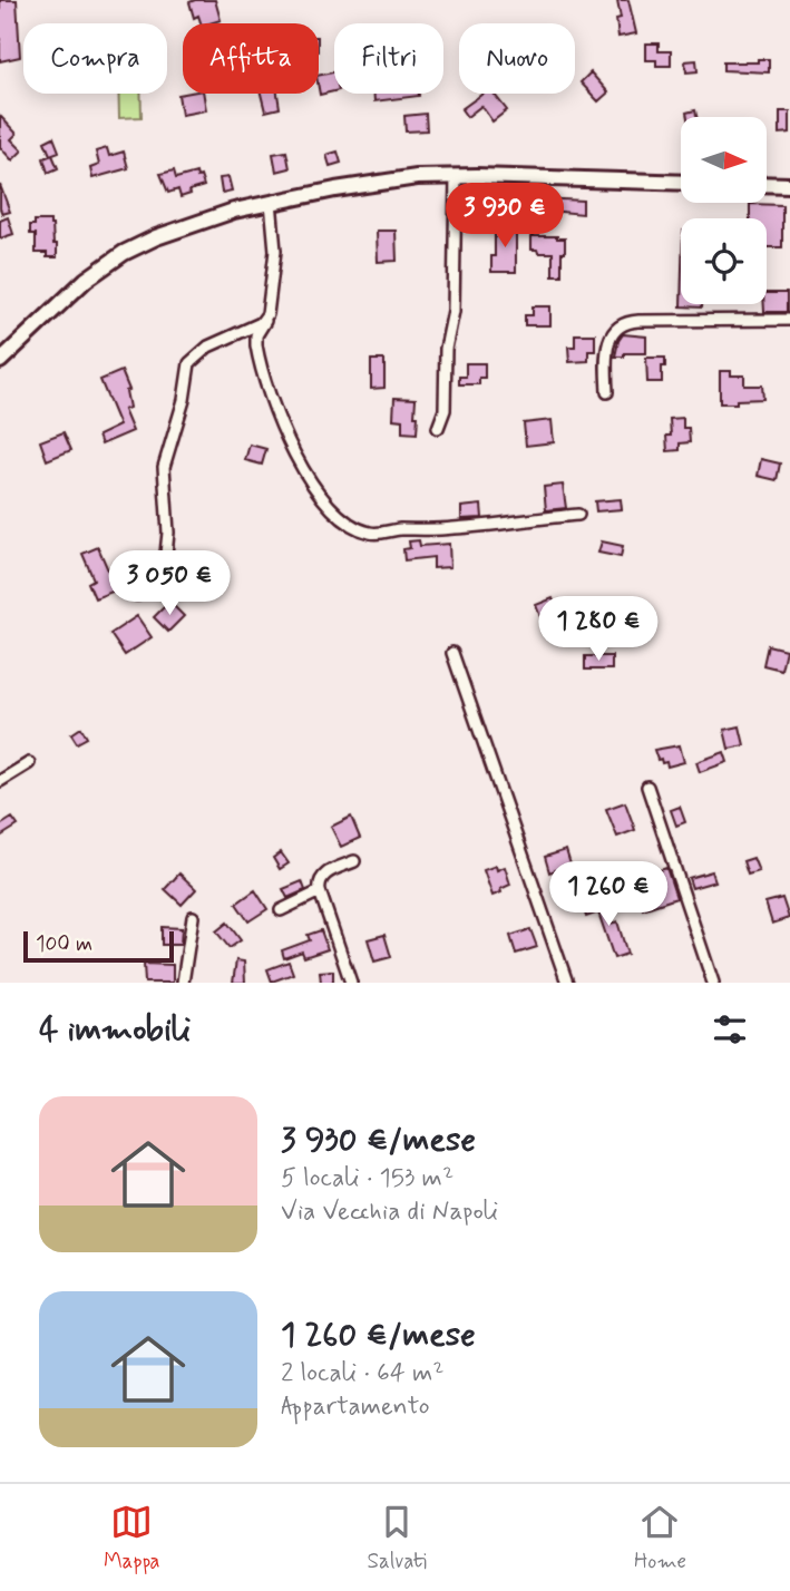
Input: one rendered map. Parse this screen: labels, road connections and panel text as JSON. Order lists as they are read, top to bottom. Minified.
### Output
{"scale_bar":"100 m","north":"right","page":{"chip":["Compra","Affitta","Filtri","Nuovo"],"price":["3 930 €","3 050 €","1 280 €","1 260 €"],"scale":"100 m","heading":"4 immobili","list":[{"name":"3 930 €/mese","note":"5 locali · 153 m² · Via Vecchia di Napoli"},{"name":"1 260 €/mese","note":"2 locali · 64 m² · Appartamento"}],"tabs":["Mappa","Salvati","Home"]}}
